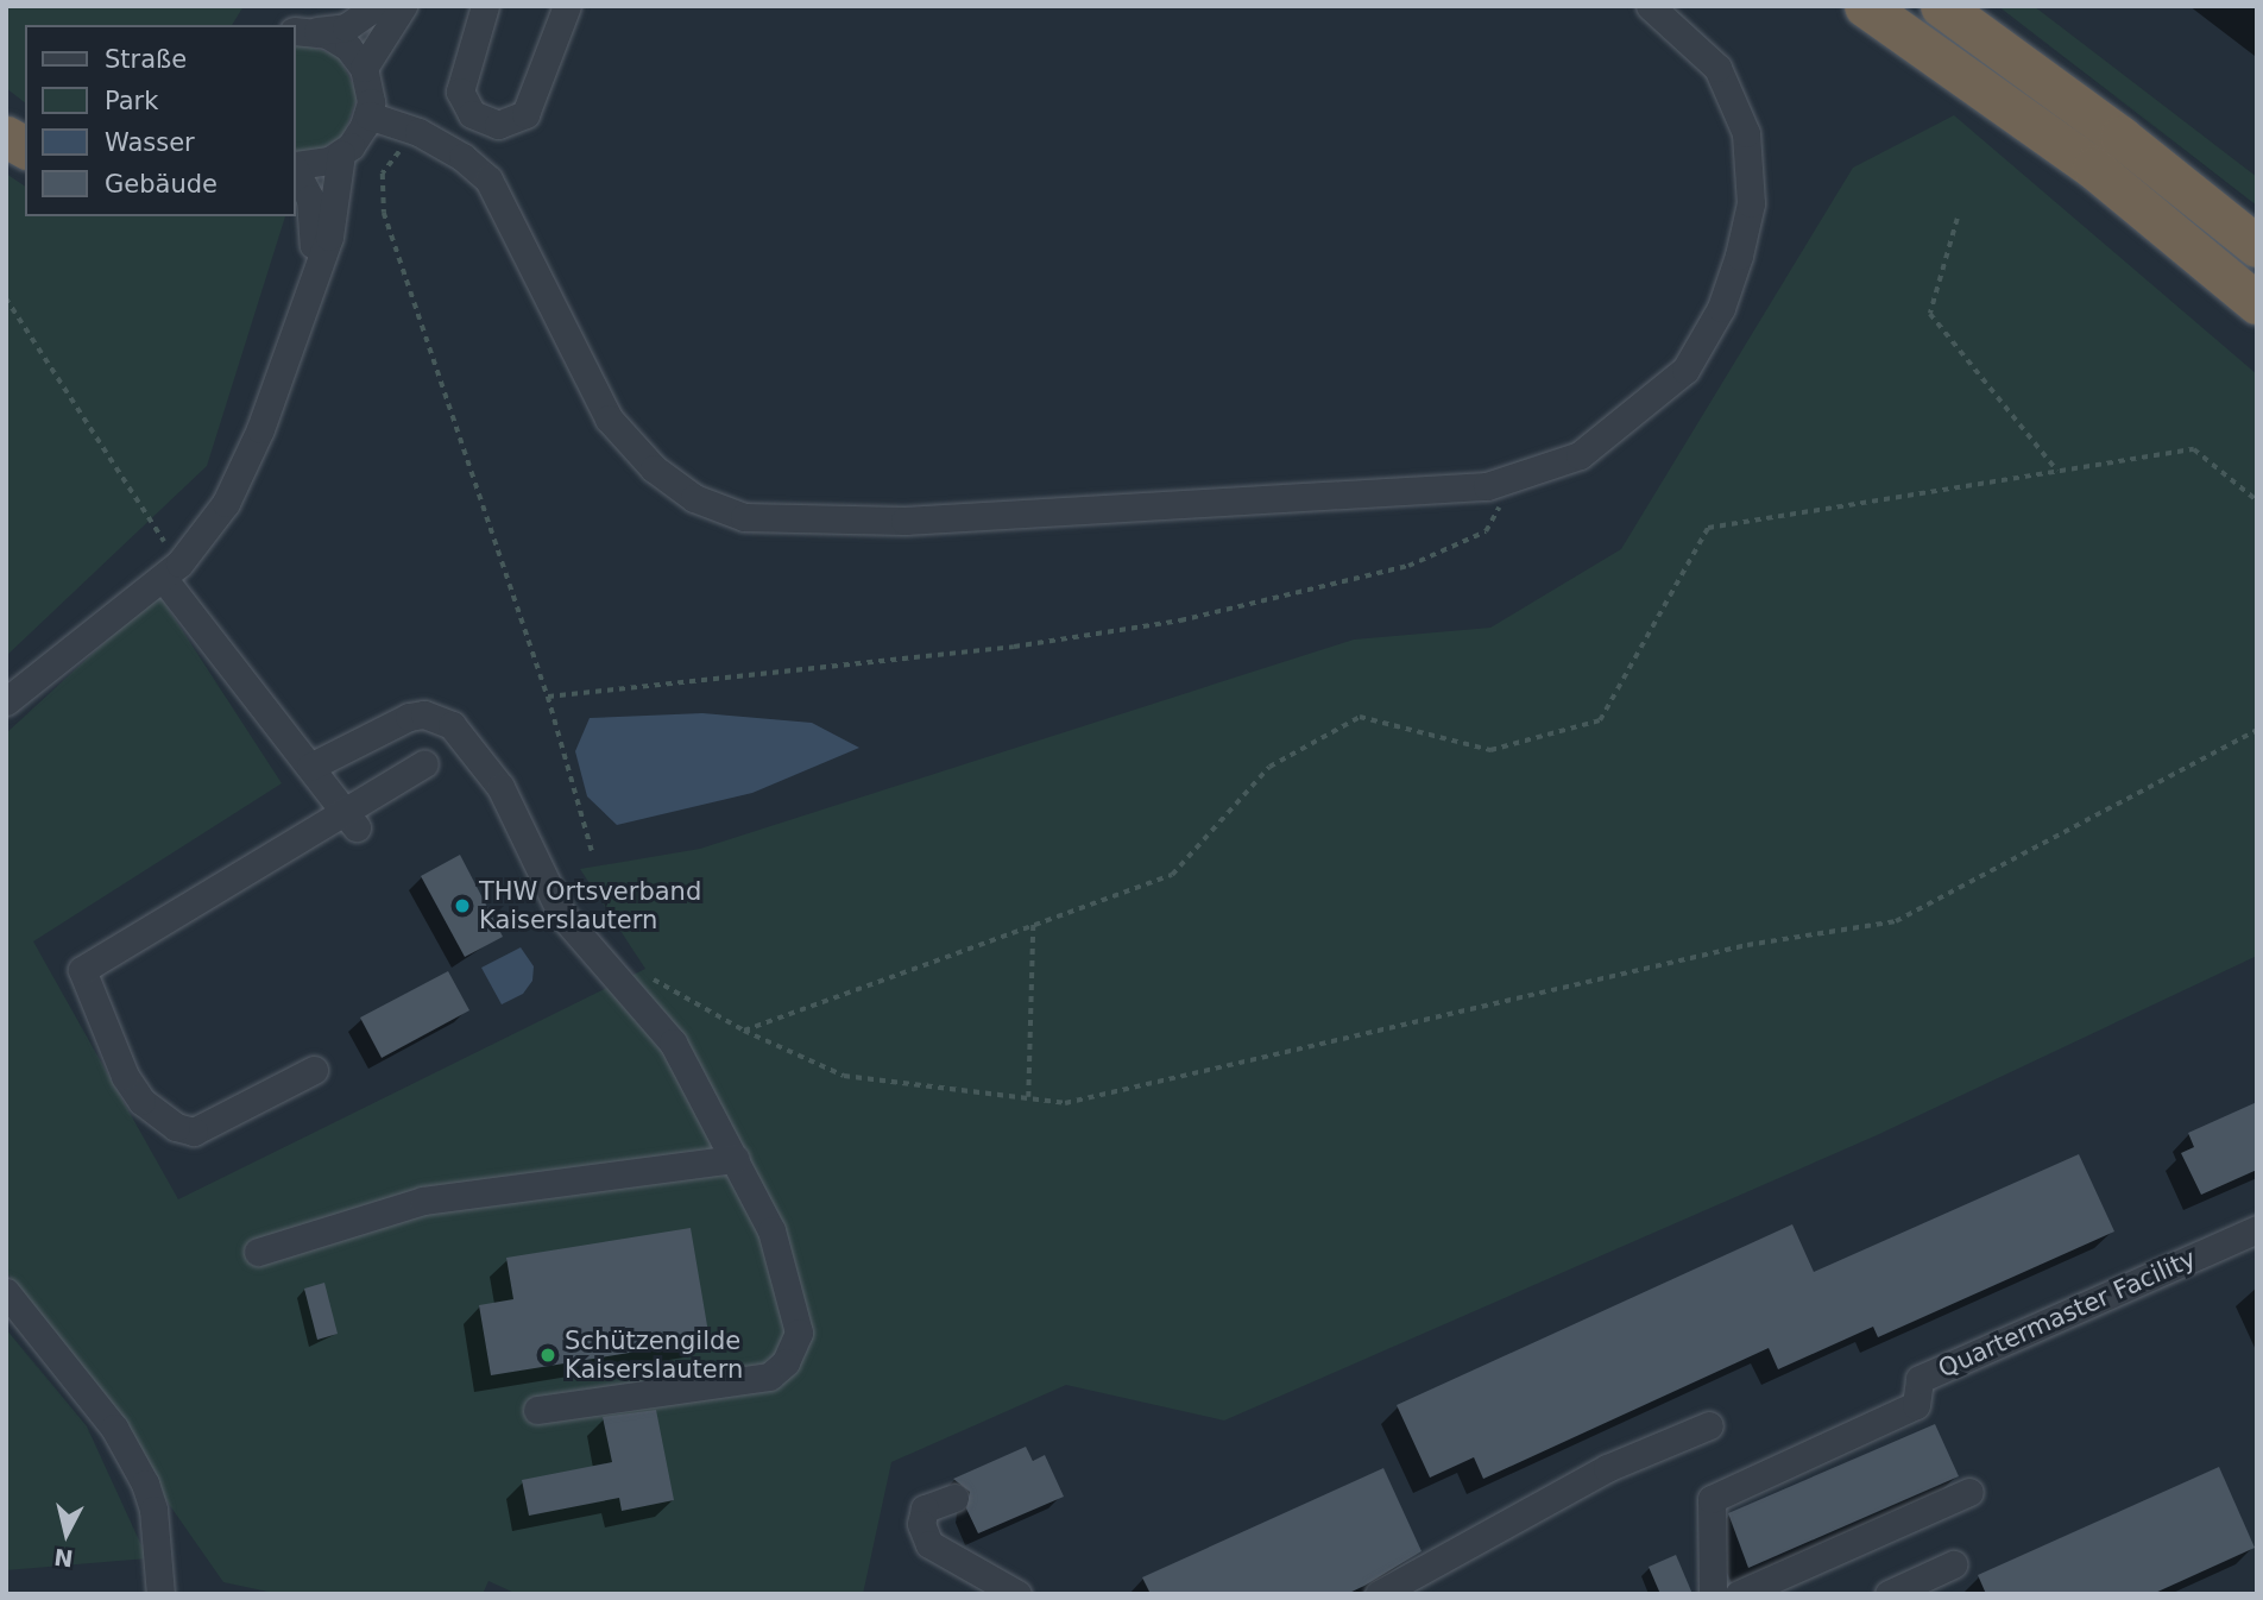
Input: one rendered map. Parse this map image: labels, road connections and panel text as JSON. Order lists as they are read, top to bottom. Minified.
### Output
{"streets":{"street":["Quartermaster Facility"]},"places":["THW Ortsverband Kaiserslautern","Schützengilde Kaiserslautern"],"legend":["Straße","Park","Wasser","Gebäude"],"north":"bottom"}
